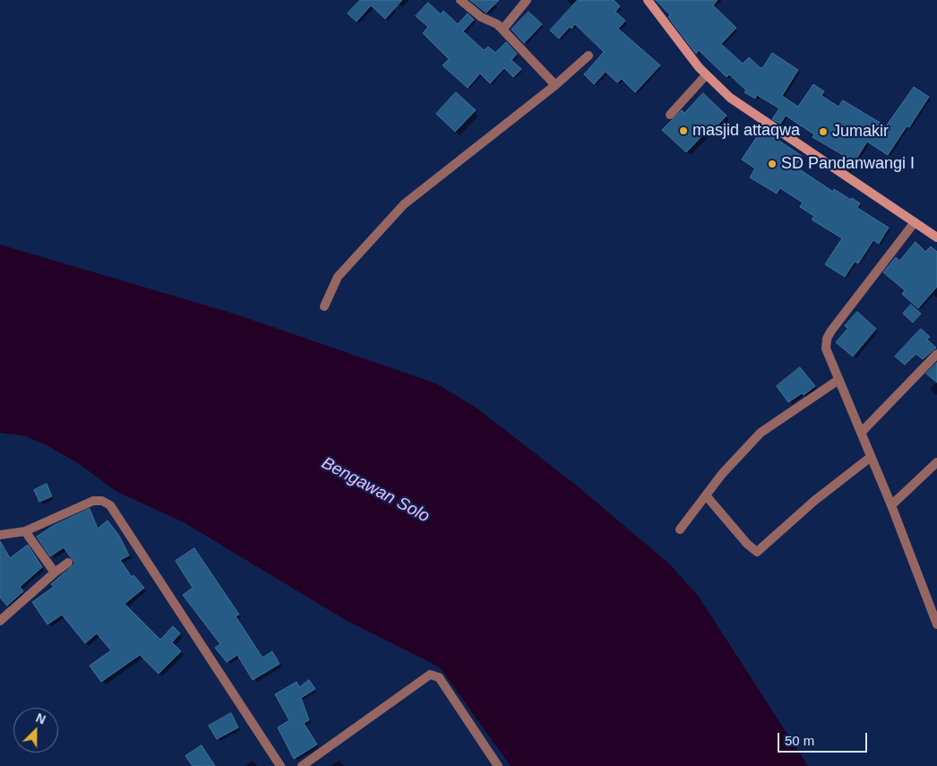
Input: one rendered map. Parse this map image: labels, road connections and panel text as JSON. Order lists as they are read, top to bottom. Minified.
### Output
{"water":["Bengawan Solo"],"places":["masjid attaqwa","Jumakir","SD Pandanwangi I"],"scale_bar":"50 m","north":"top right"}
